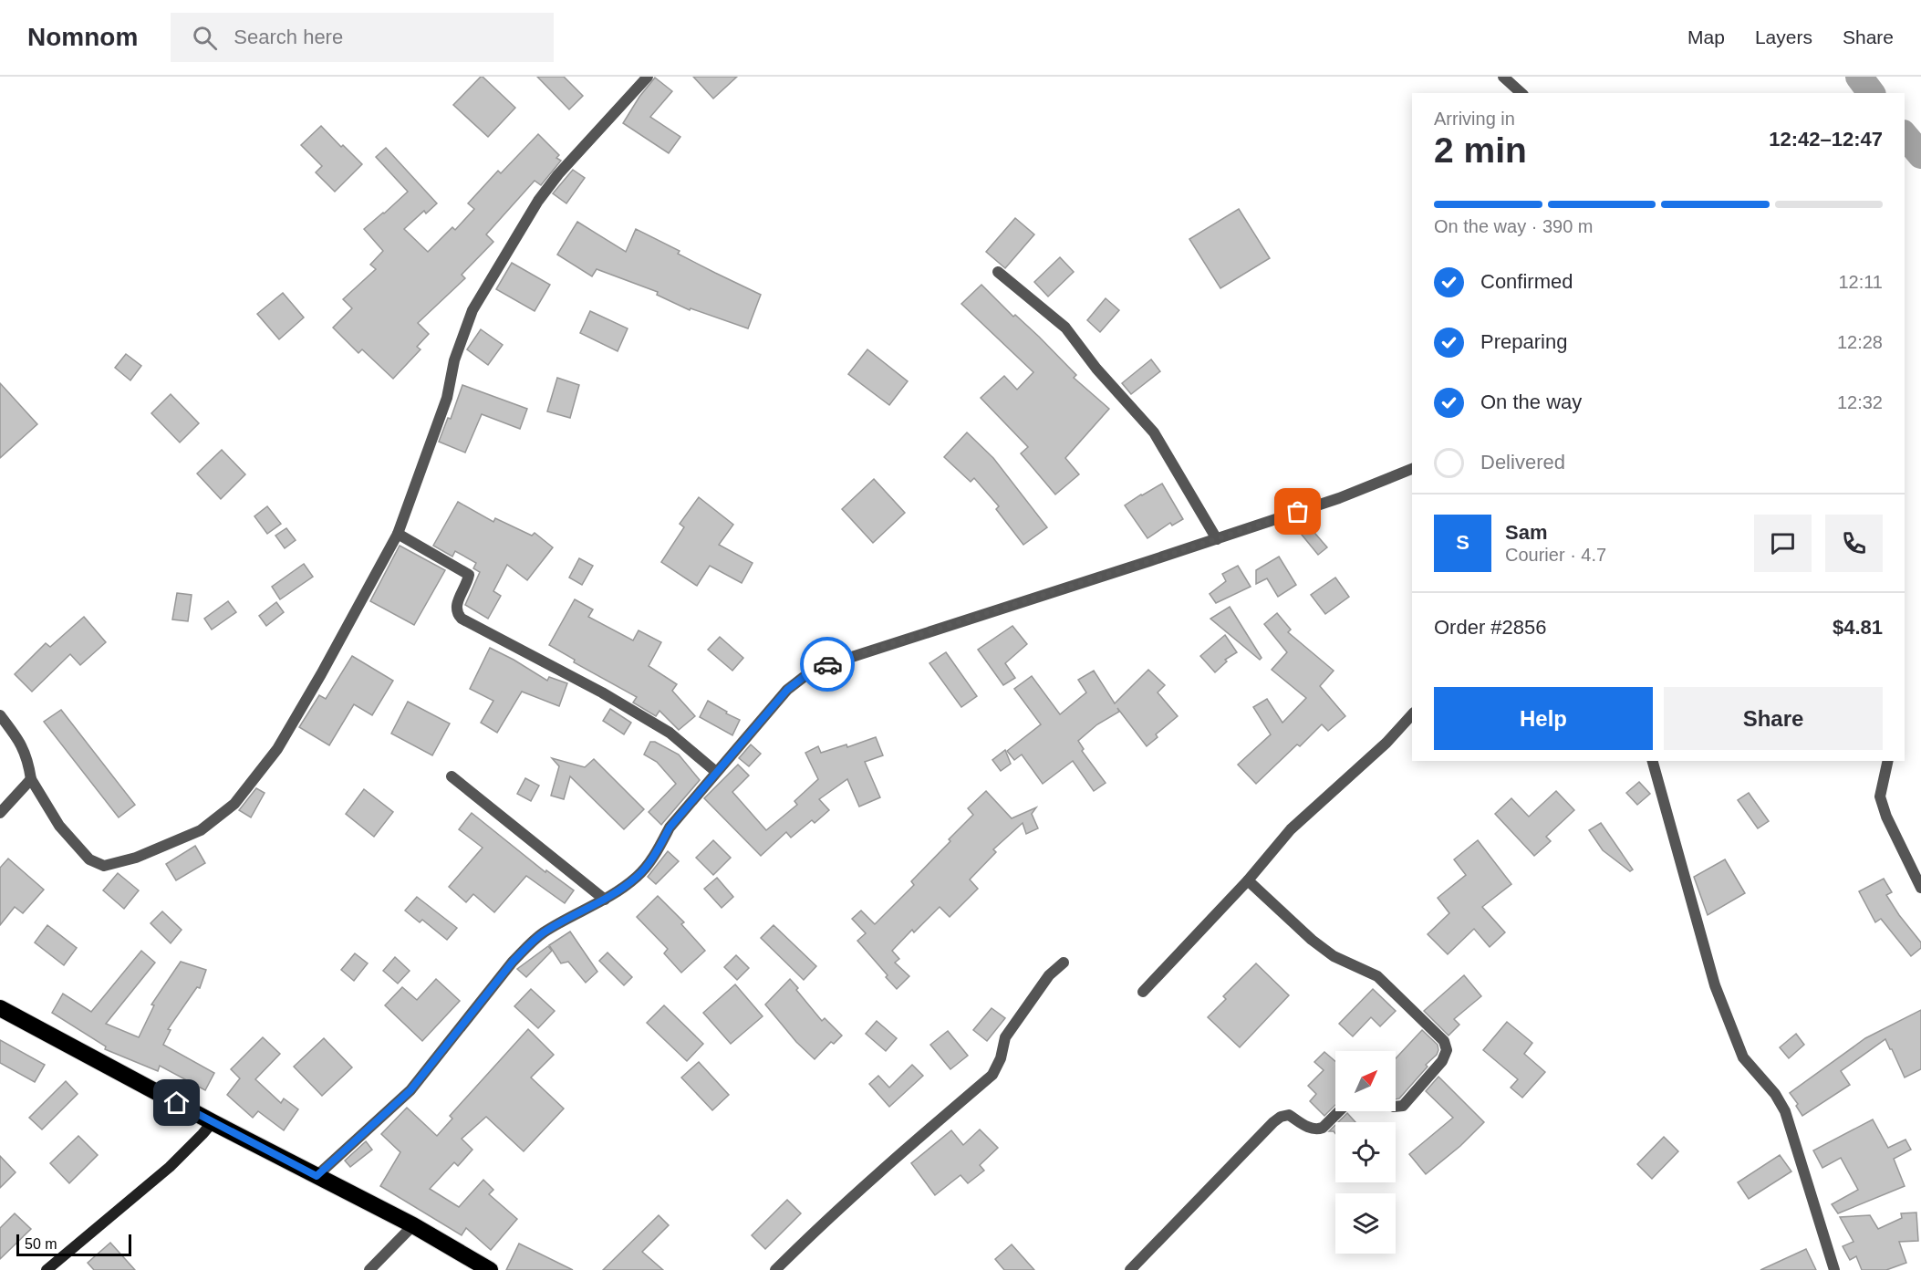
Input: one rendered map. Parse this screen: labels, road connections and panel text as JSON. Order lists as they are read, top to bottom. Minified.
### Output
{"scale_bar":"50 m","north":"top right","page":{"header":"Nomnom","search":"Search here","nav":["Map","Layers","Share"],"heading":["2 min","Arriving in","12:42–12:47"],"panel":["Sam","Courier · 4.7","Order #2856","$4.81"],"bar":"On the way · 390 m","list":[["Confirmed","12:11"],["Preparing","12:28"],["On the way","12:32"],"Delivered"],"round":"S","buttons":["Help","Share"],"scale":"50 m"}}
